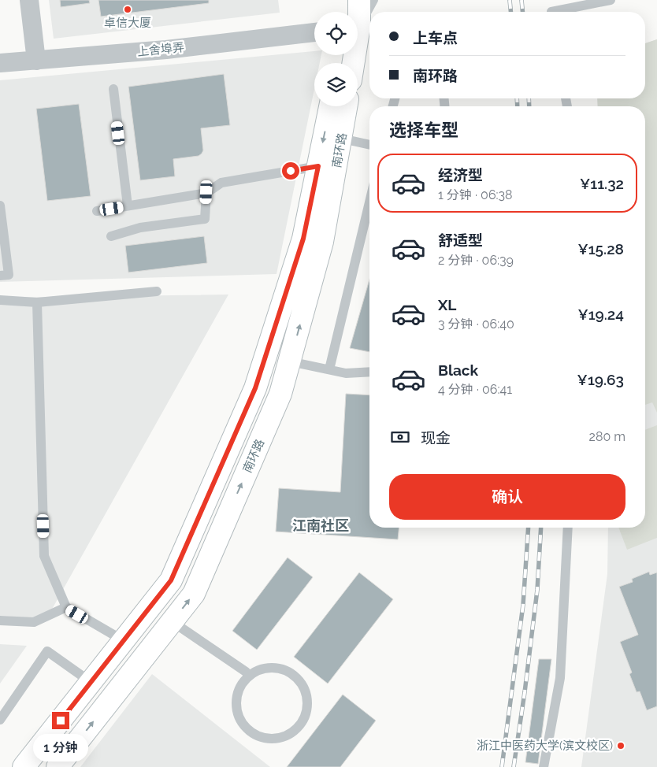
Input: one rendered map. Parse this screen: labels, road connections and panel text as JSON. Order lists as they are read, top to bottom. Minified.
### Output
{"streets":{"main road":["南环路"],"street":["上舍埠弄"]},"districts":["江南社区"],"places":["卓信大厦","浙江中医药大学(滨文校区)"],"page":{"banner":["上车点","南环路"],"heading":"选择车型","list":[{"name":"经济型","note":"1 分钟 · 06:38","value":"¥11.32"},{"name":"舒适型","note":"2 分钟 · 06:39","value":"¥15.28"},{"name":"XL","note":"3 分钟 · 06:40","value":"¥19.24"},{"name":"Black","note":"4 分钟 · 06:41","value":"¥19.63"}],"pay":["现金","280 m"],"buttons":"确认","bubble":"1 分钟"}}
